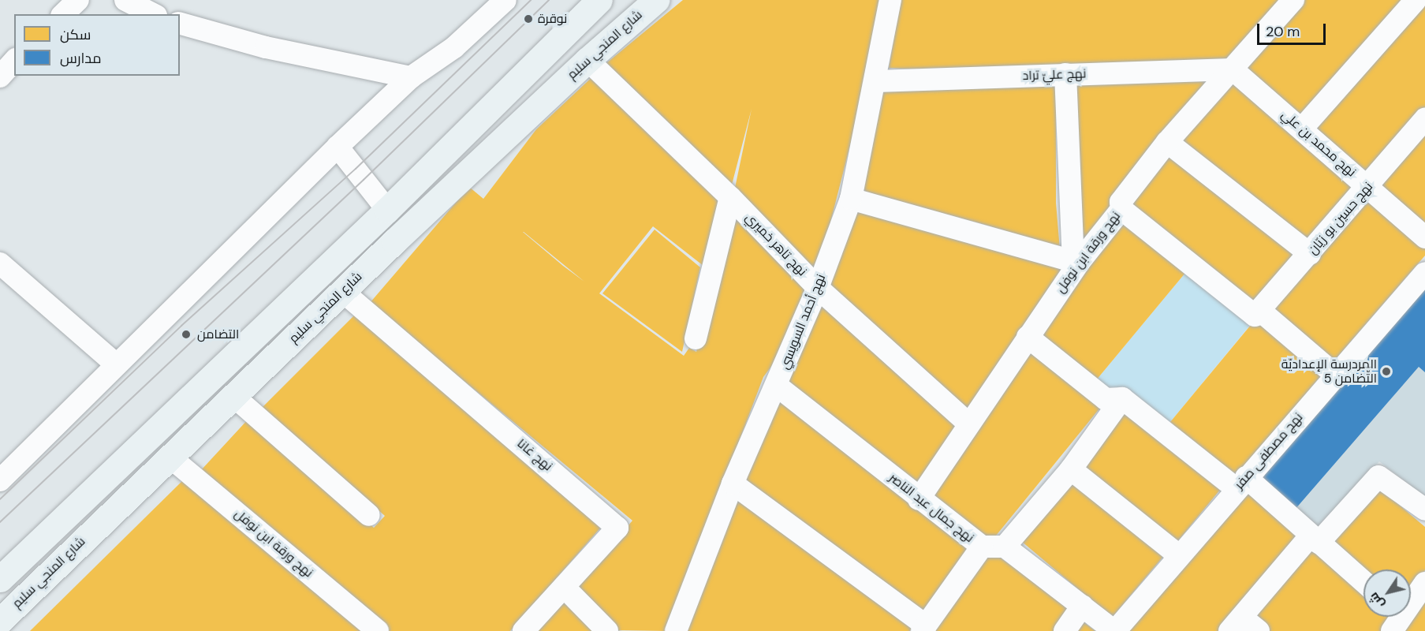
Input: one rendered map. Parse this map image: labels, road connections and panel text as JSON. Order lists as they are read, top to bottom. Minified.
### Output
{"streets":{"main road":["شارع المنجي سليم"],"street":["نهج عليّ تراد","نهج محمد بن علي","نهج حسين بو زيّان","نهج تاهر خميري","نهج ورقة ابن نوفل","نهج أحمد السويسي","نهج مصطفى صفر","نهج غانا","نهج جمال عبد الناصر"]},"crossings":[["شارع المنجي سليم","نهج تاهر خميري"],["شارع المنجي سليم","نهج ورقة ابن نوفل"],["شارع المنجي سليم","نهج غانا"],["نهج عليّ تراد","نهج محمد بن علي"],["نهج عليّ تراد","نهج ورقة ابن نوفل"],["نهج عليّ تراد","نهج أحمد السويسي"],["نهج محمد بن علي","نهج حسين بو زيّان"],["نهج محمد بن علي","نهج ورقة ابن نوفل"],["نهج تاهر خميري","نهج ورقة ابن نوفل"],["نهج تاهر خميري","نهج أحمد السويسي"],["نهج ورقة ابن نوفل","نهج جمال عبد الناصر"],["نهج أحمد السويسي","نهج جمال عبد الناصر"]],"places":["نوقرة","التضامن","المردرسة الإعداديّة التّضامن 5"],"legend":["سكن","مدارس"],"scale_bar":"20 m","north":"bottom left"}
